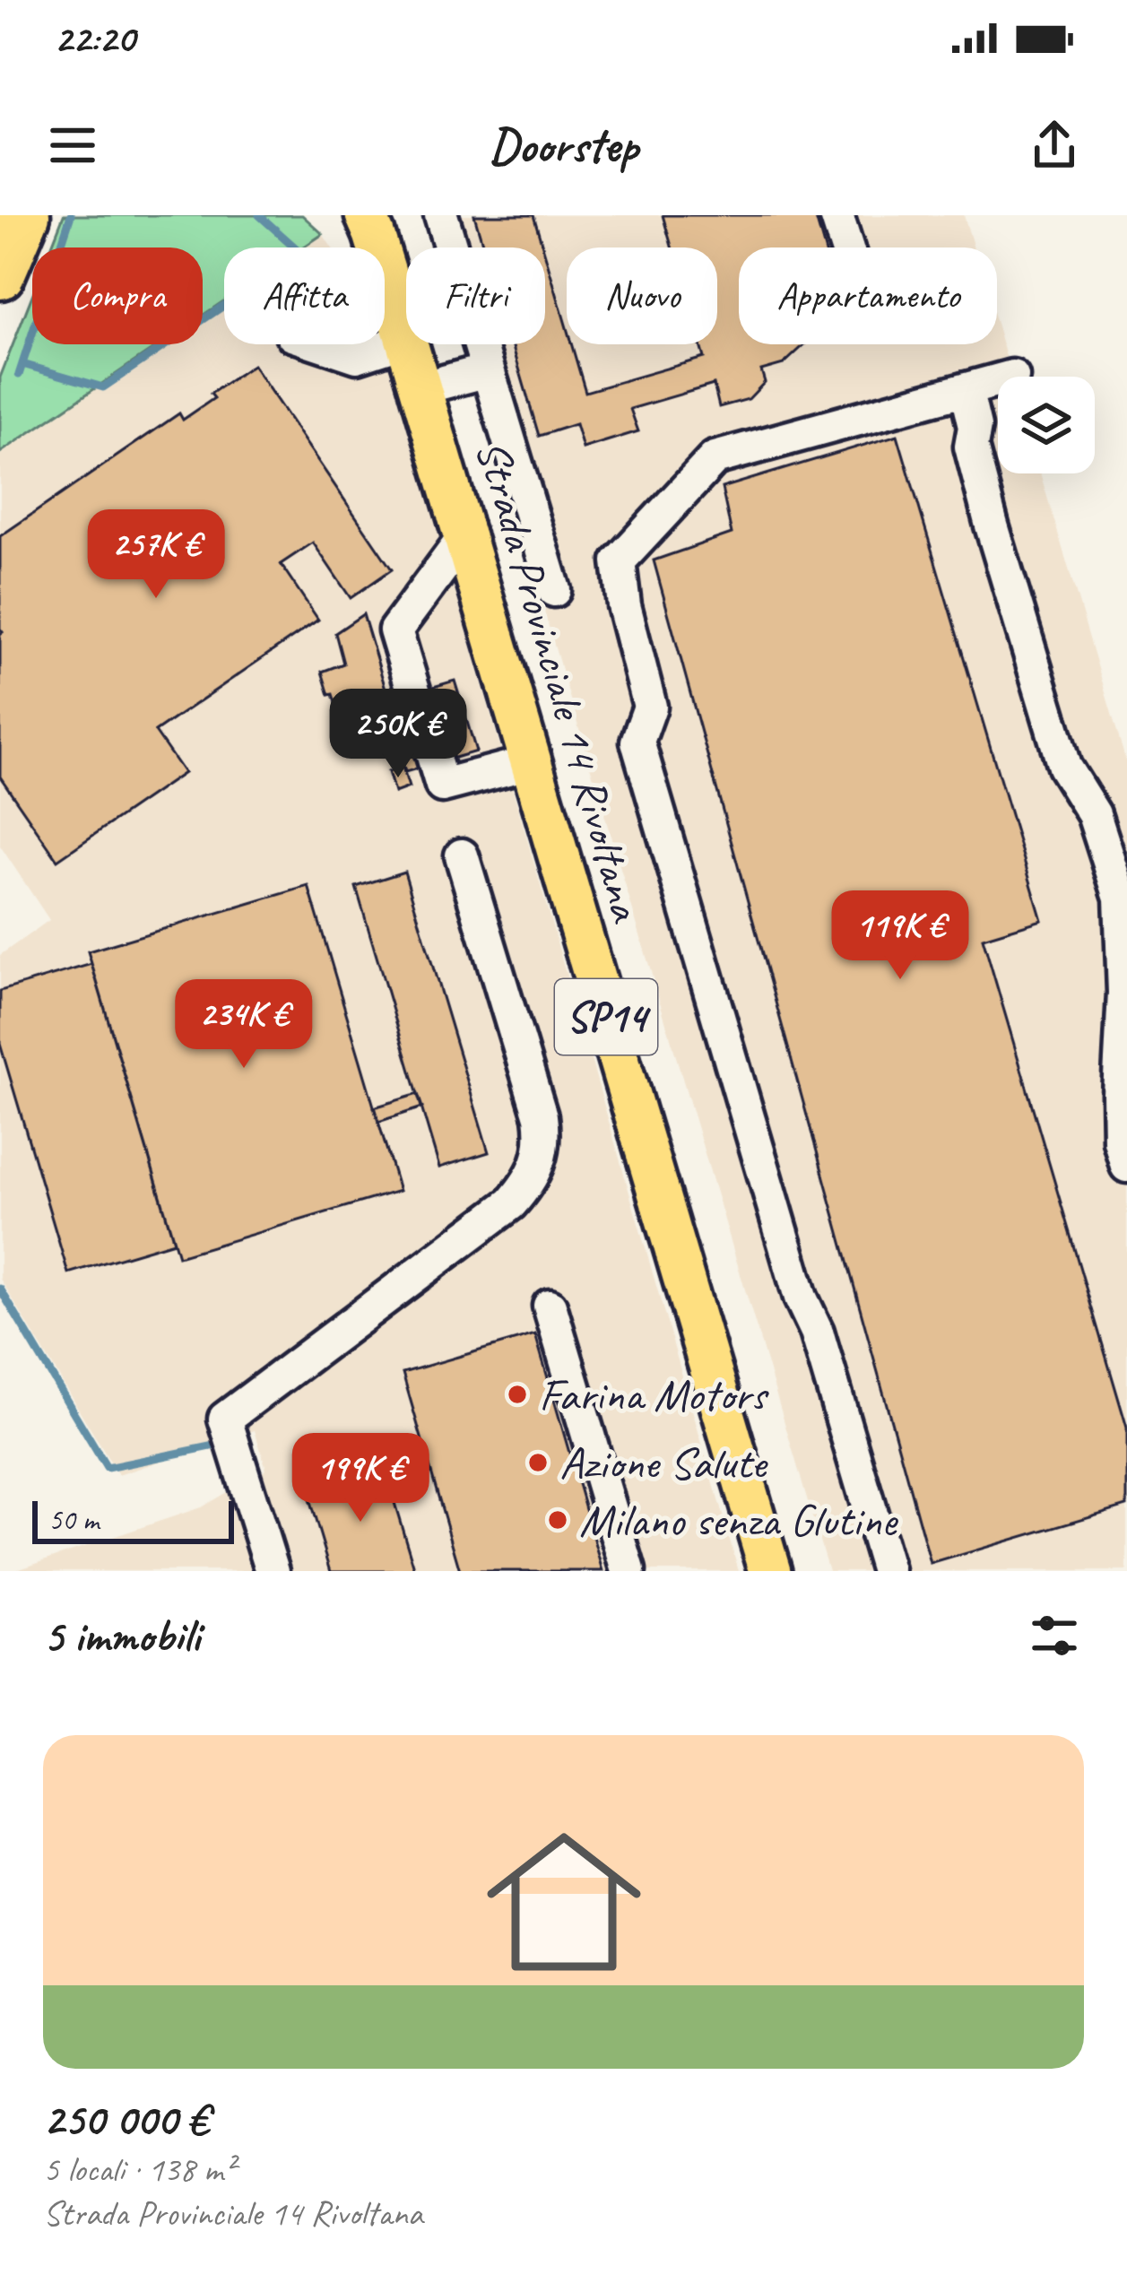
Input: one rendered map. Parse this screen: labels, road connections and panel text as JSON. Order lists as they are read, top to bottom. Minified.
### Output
{"streets":{"main road":["Strada Provinciale 14 Rivoltana","SP14"]},"places":["Farina Motors","Azione Salute","Milano senza Glutine"],"scale_bar":"50 m","page":{"status":"22:20","header":"Doorstep","chip":["Compra","Affitta","Filtri","Nuovo","Appartamento"],"price":["257K €","250K €","119K €","234K €","199K €"],"scale":"50 m","heading":"5 immobili","list":[{"name":"250 000 €","note":"5 locali · 138 m² · Strada Provinciale 14 Rivoltana"}]}}
